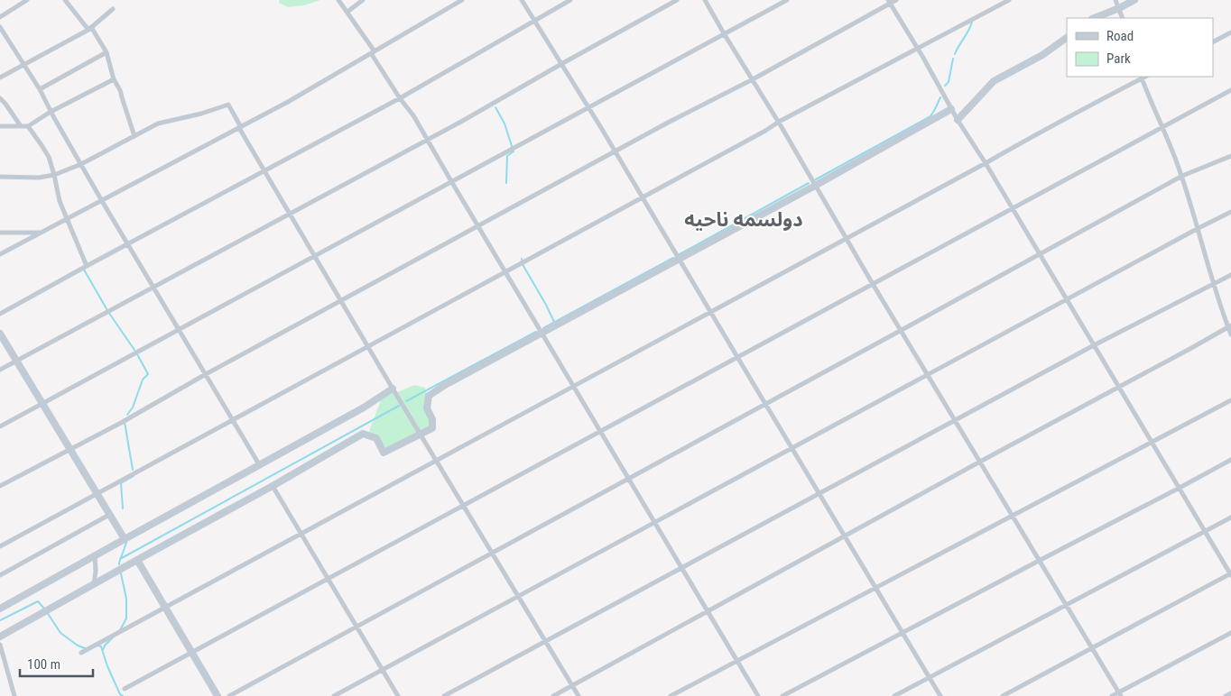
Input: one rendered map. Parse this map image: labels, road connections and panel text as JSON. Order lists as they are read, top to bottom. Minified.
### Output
{"districts":["دولسمه ناحیه"],"legend":["Road","Park"],"scale_bar":"100 m"}
